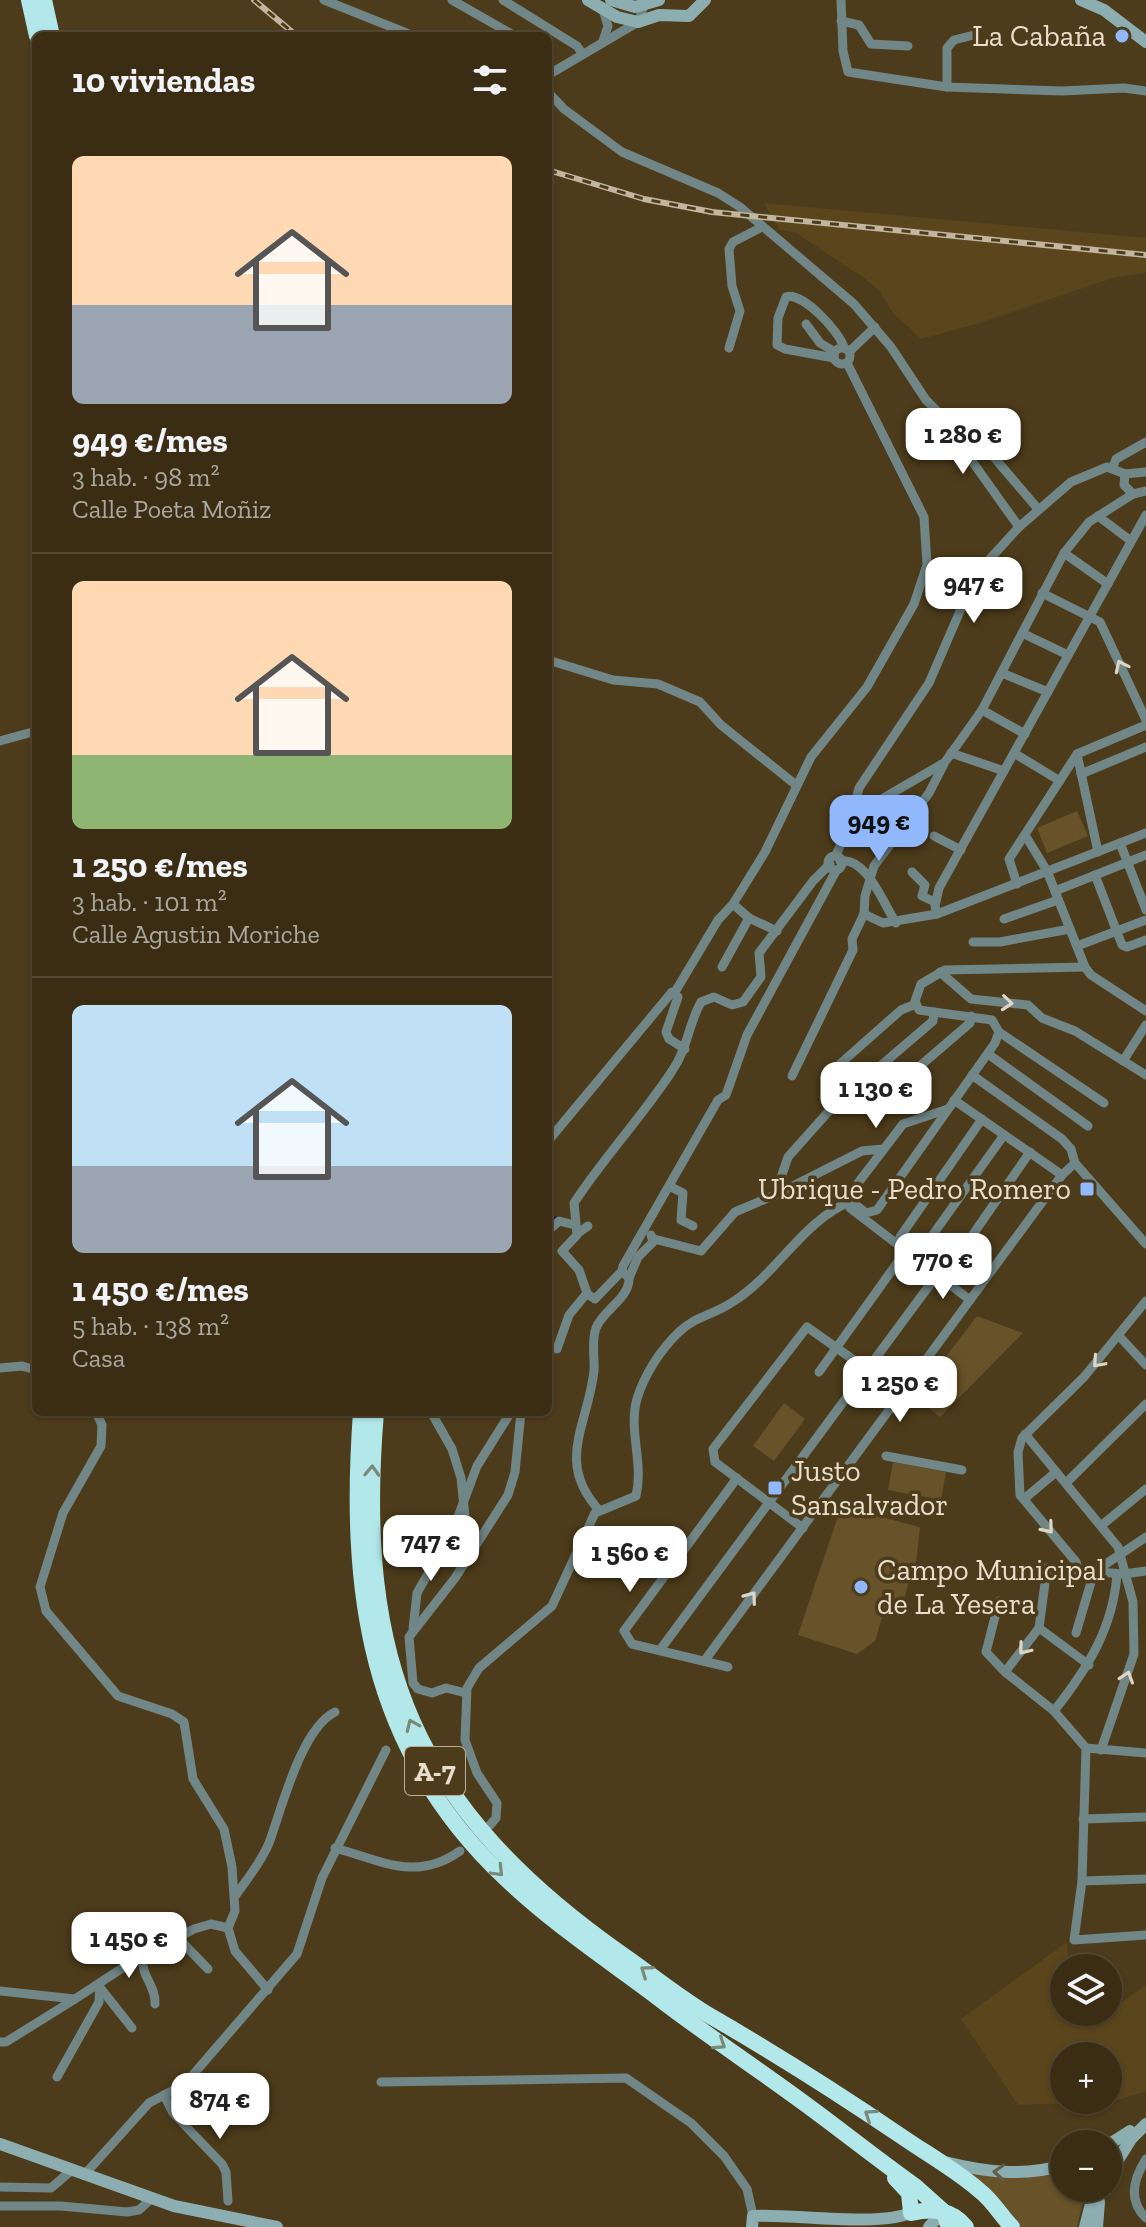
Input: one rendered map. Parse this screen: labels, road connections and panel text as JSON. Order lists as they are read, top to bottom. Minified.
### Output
{"streets":{"highway":["A-7"]},"places":{"other":["La Cabaña","Campo Municipal de La Yesera"],"transit":["Ubrique - Pedro Romero","Justo Sansalvador"]},"page":{"heading":"10 viviendas","list":[{"name":"949 €/mes","note":"3 hab. · 98 m² · Calle Poeta Moñiz"},{"name":"1 250 €/mes","note":"3 hab. · 101 m² · Calle Agustin Moriche"},{"name":"1 450 €/mes","note":"5 hab. · 138 m² · Casa"}],"price":["1 280 €","947 €","949 €","1 130 €","770 €","1 250 €","747 €","1 560 €","1 450 €","874 €"],"map_buttons":["+","−"]}}
